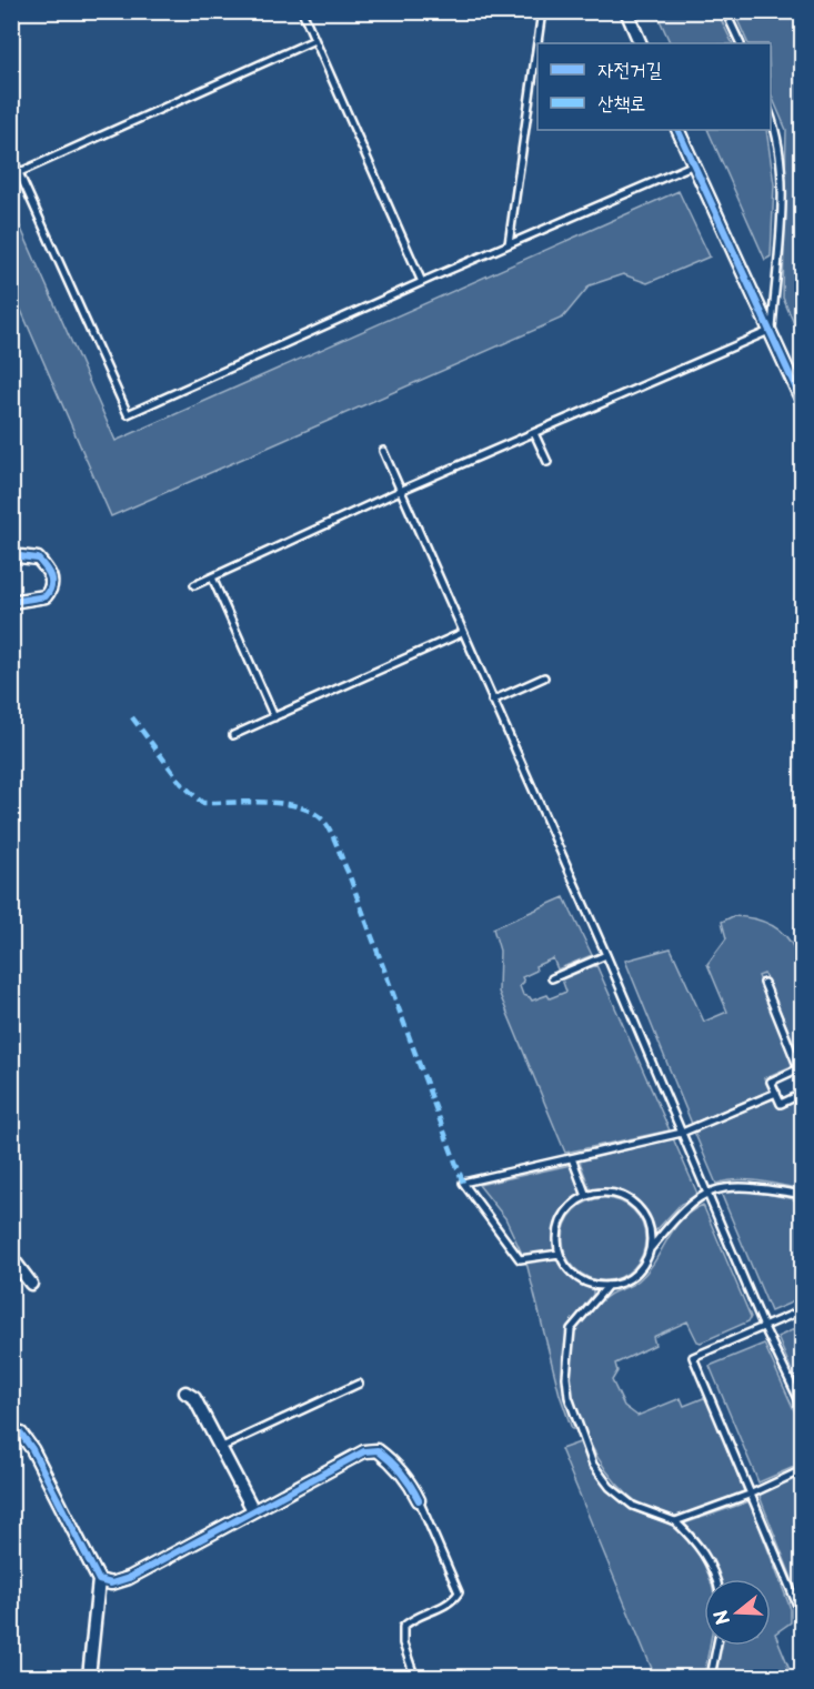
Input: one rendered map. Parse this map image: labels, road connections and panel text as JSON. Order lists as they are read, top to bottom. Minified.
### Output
{"legend":["자전거길","산책로"],"north":"left"}
